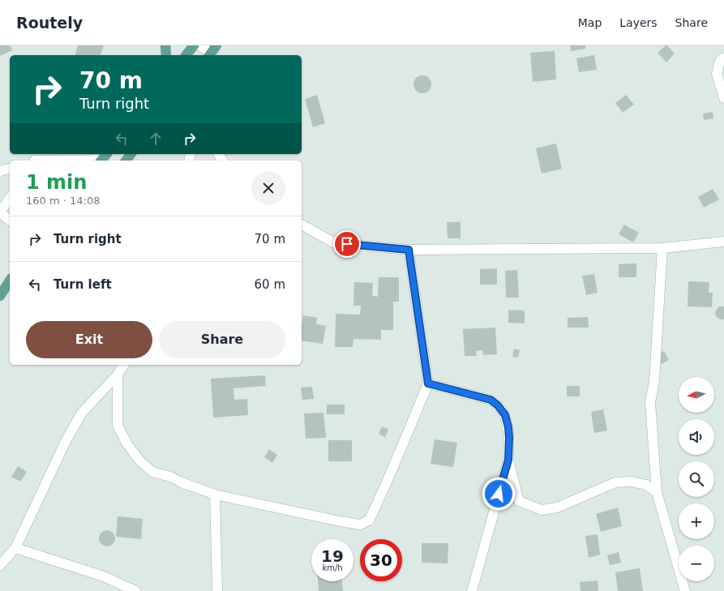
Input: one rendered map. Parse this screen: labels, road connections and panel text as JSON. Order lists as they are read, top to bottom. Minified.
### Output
{"north":"left","page":{"header":"Routely","nav":["Map","Layers","Share"],"turn":["70 m","Turn right"],"heading":["1 min","160 m · 14:08"],"list":[{"name":"Turn right","value":"70 m"},{"name":"Turn left","value":"60 m"}],"buttons":["Exit","Share"],"map_buttons":["+","−"],"speed":"19 km/h","limit":"30"}}
